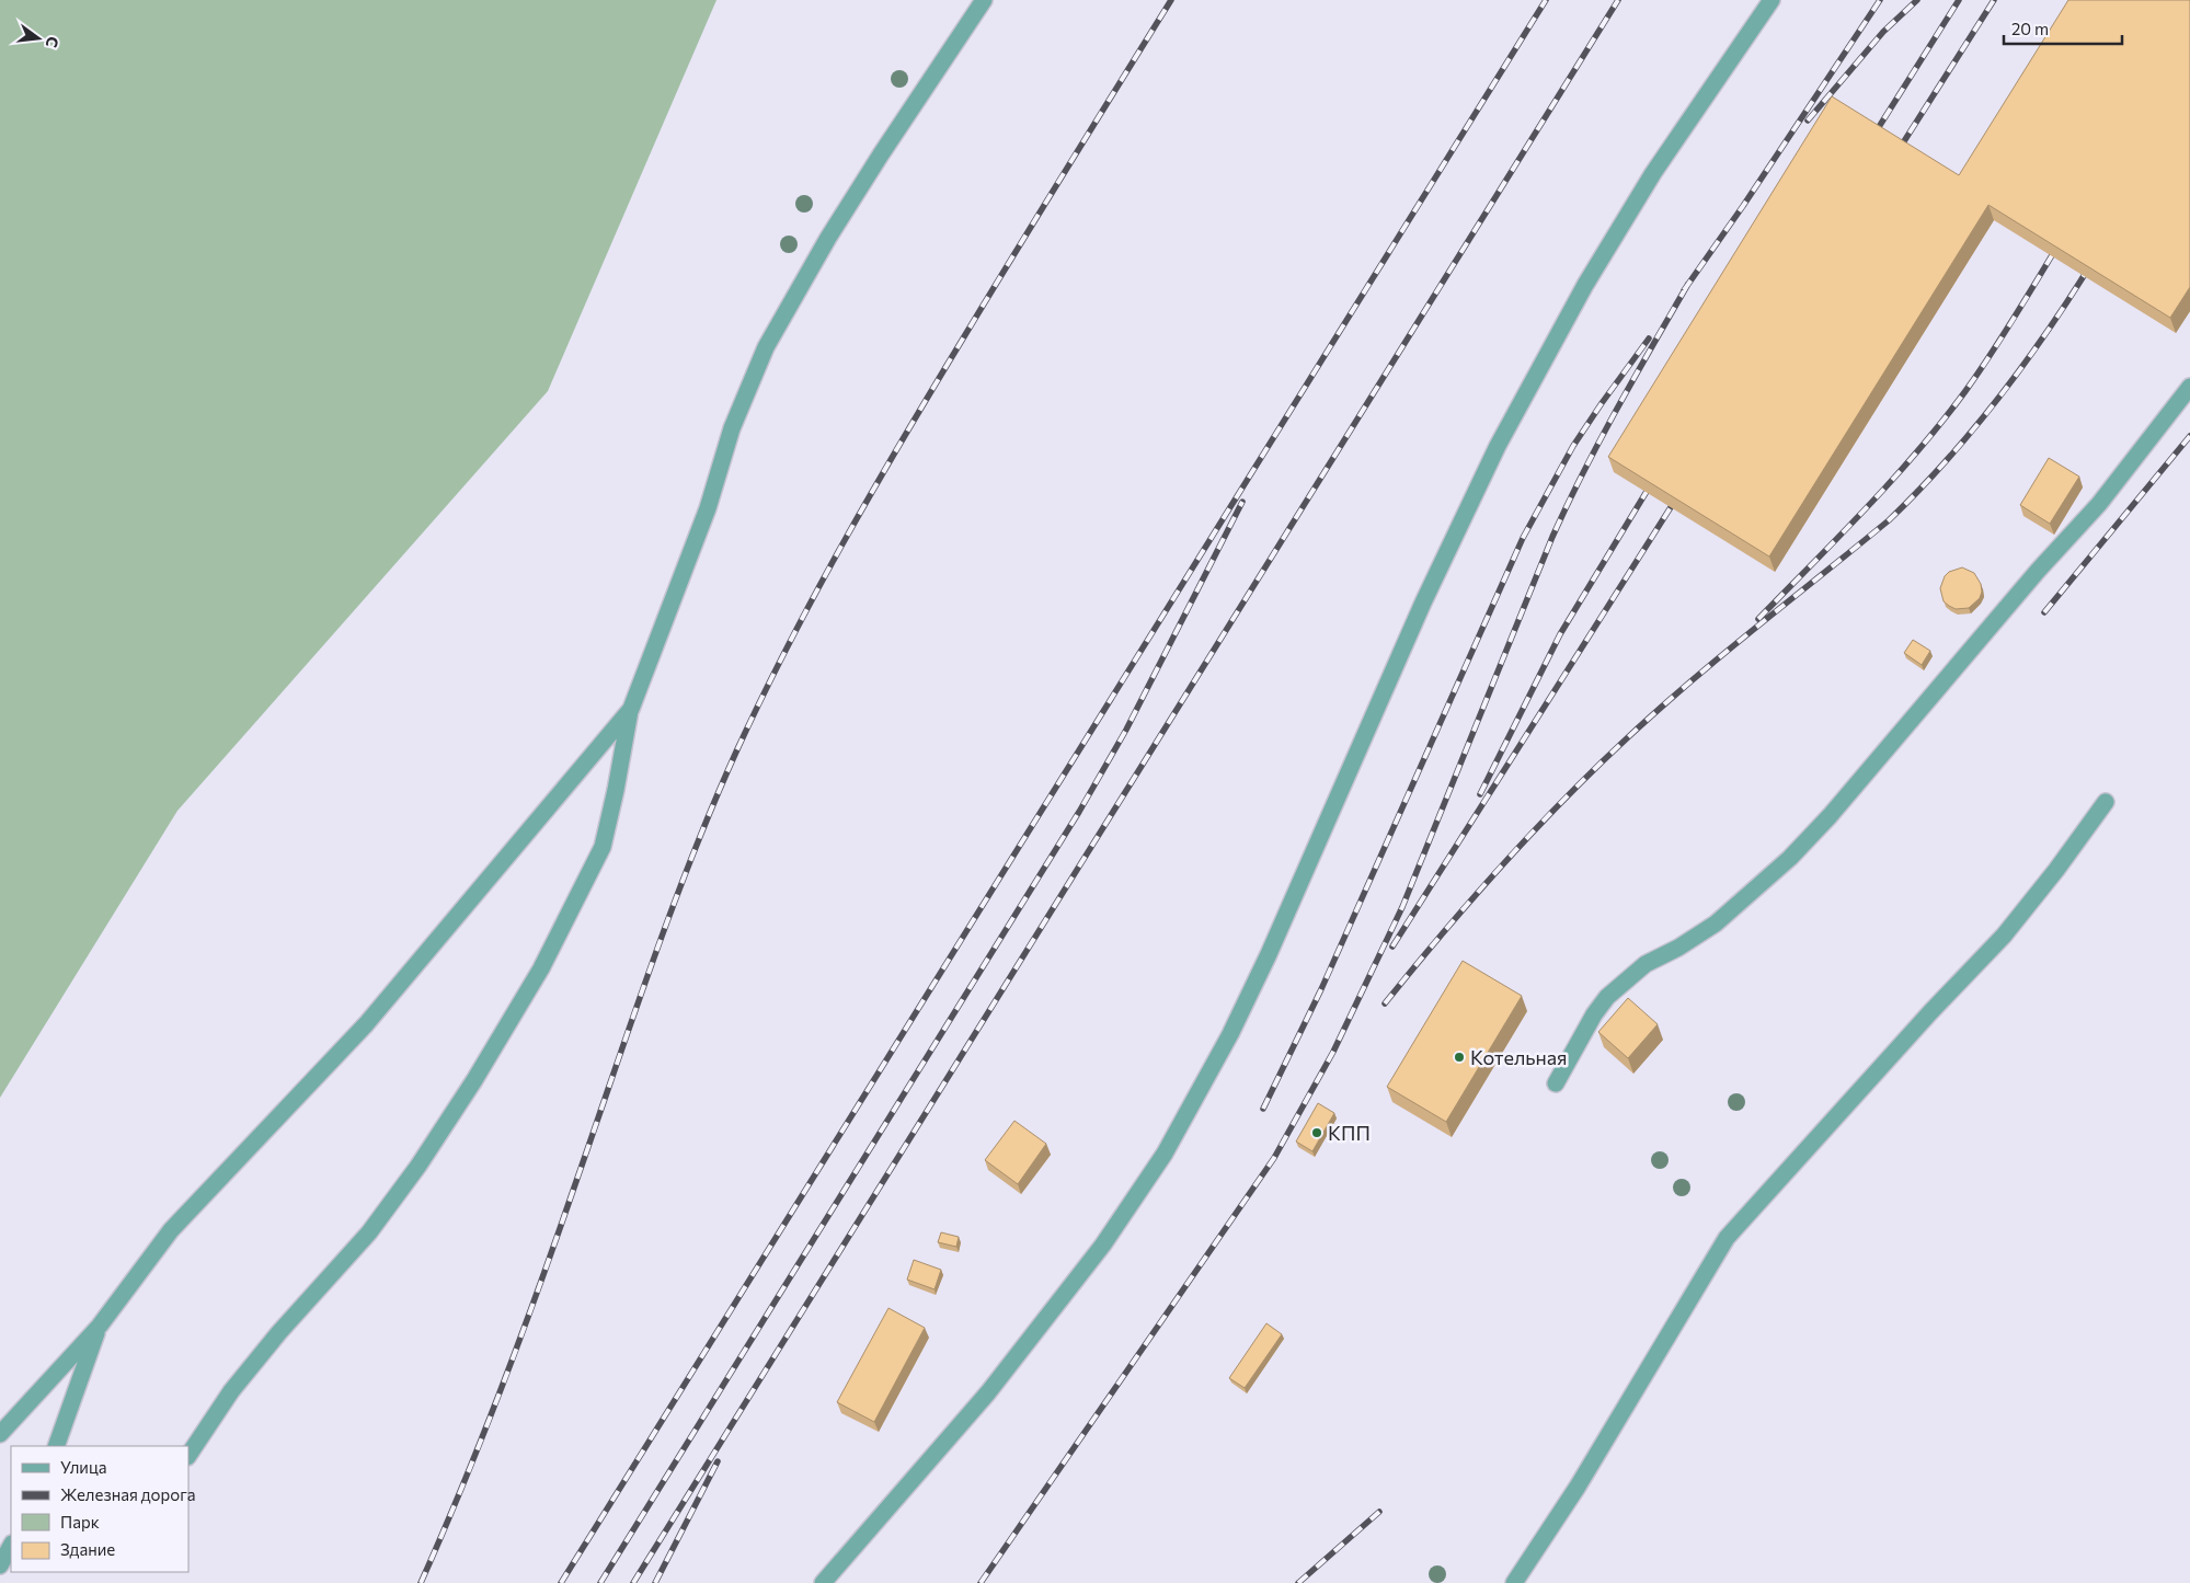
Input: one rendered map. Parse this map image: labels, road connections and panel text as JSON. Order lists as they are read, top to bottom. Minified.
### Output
{"places":["Котельная","КПП"],"legend":["Улица","Железная дорога","Парк","Здание"],"scale_bar":"20 m","north":"right"}
